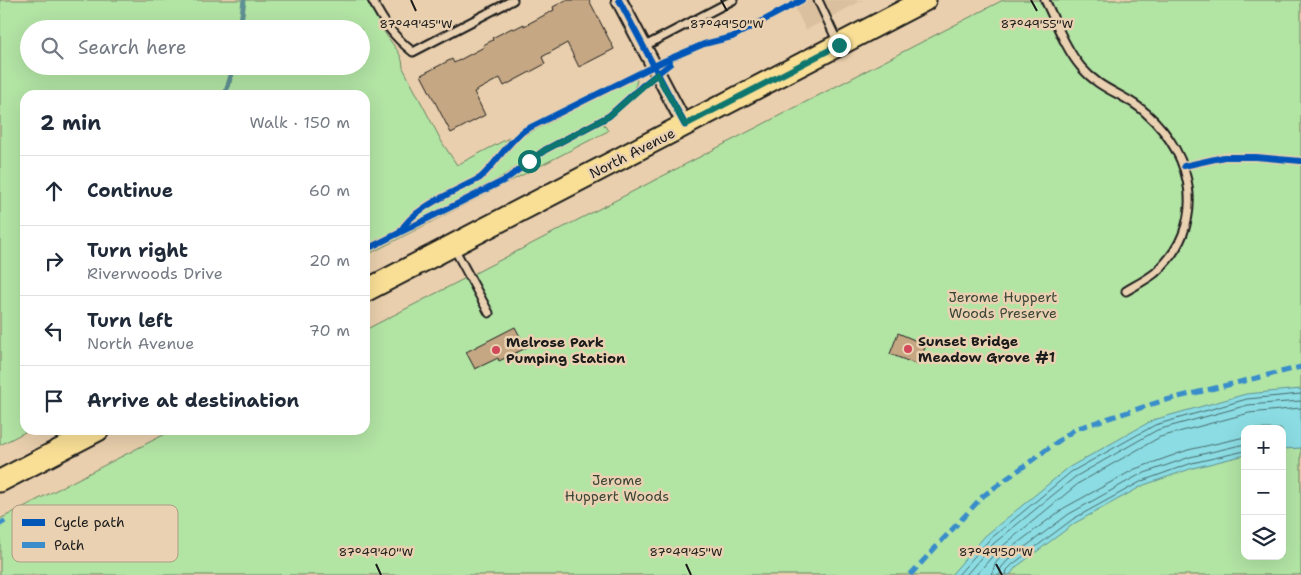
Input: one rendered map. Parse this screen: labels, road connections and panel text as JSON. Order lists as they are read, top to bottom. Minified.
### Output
{"streets":{"main road":["North Avenue"]},"parks":["Jerome Huppert Woods Preserve","Jerome Huppert Woods"],"places":["Sunset Bridge Meadow Grove #1","Melrose Park Pumping Station"],"legend":["Cycle path","Path"],"page":{"search":"Search here","heading":["2 min","Walk · 150 m"],"list":[["Continue","60 m"],["Turn right","Riverwoods Drive","20 m"],["Turn left","North Avenue","70 m"],"Arrive at destination"],"map_buttons":["+","−"]},"coordinates":["87°49'45\"W","87°49'50\"W","87°49'55\"W","87°49'40\"W"]}
